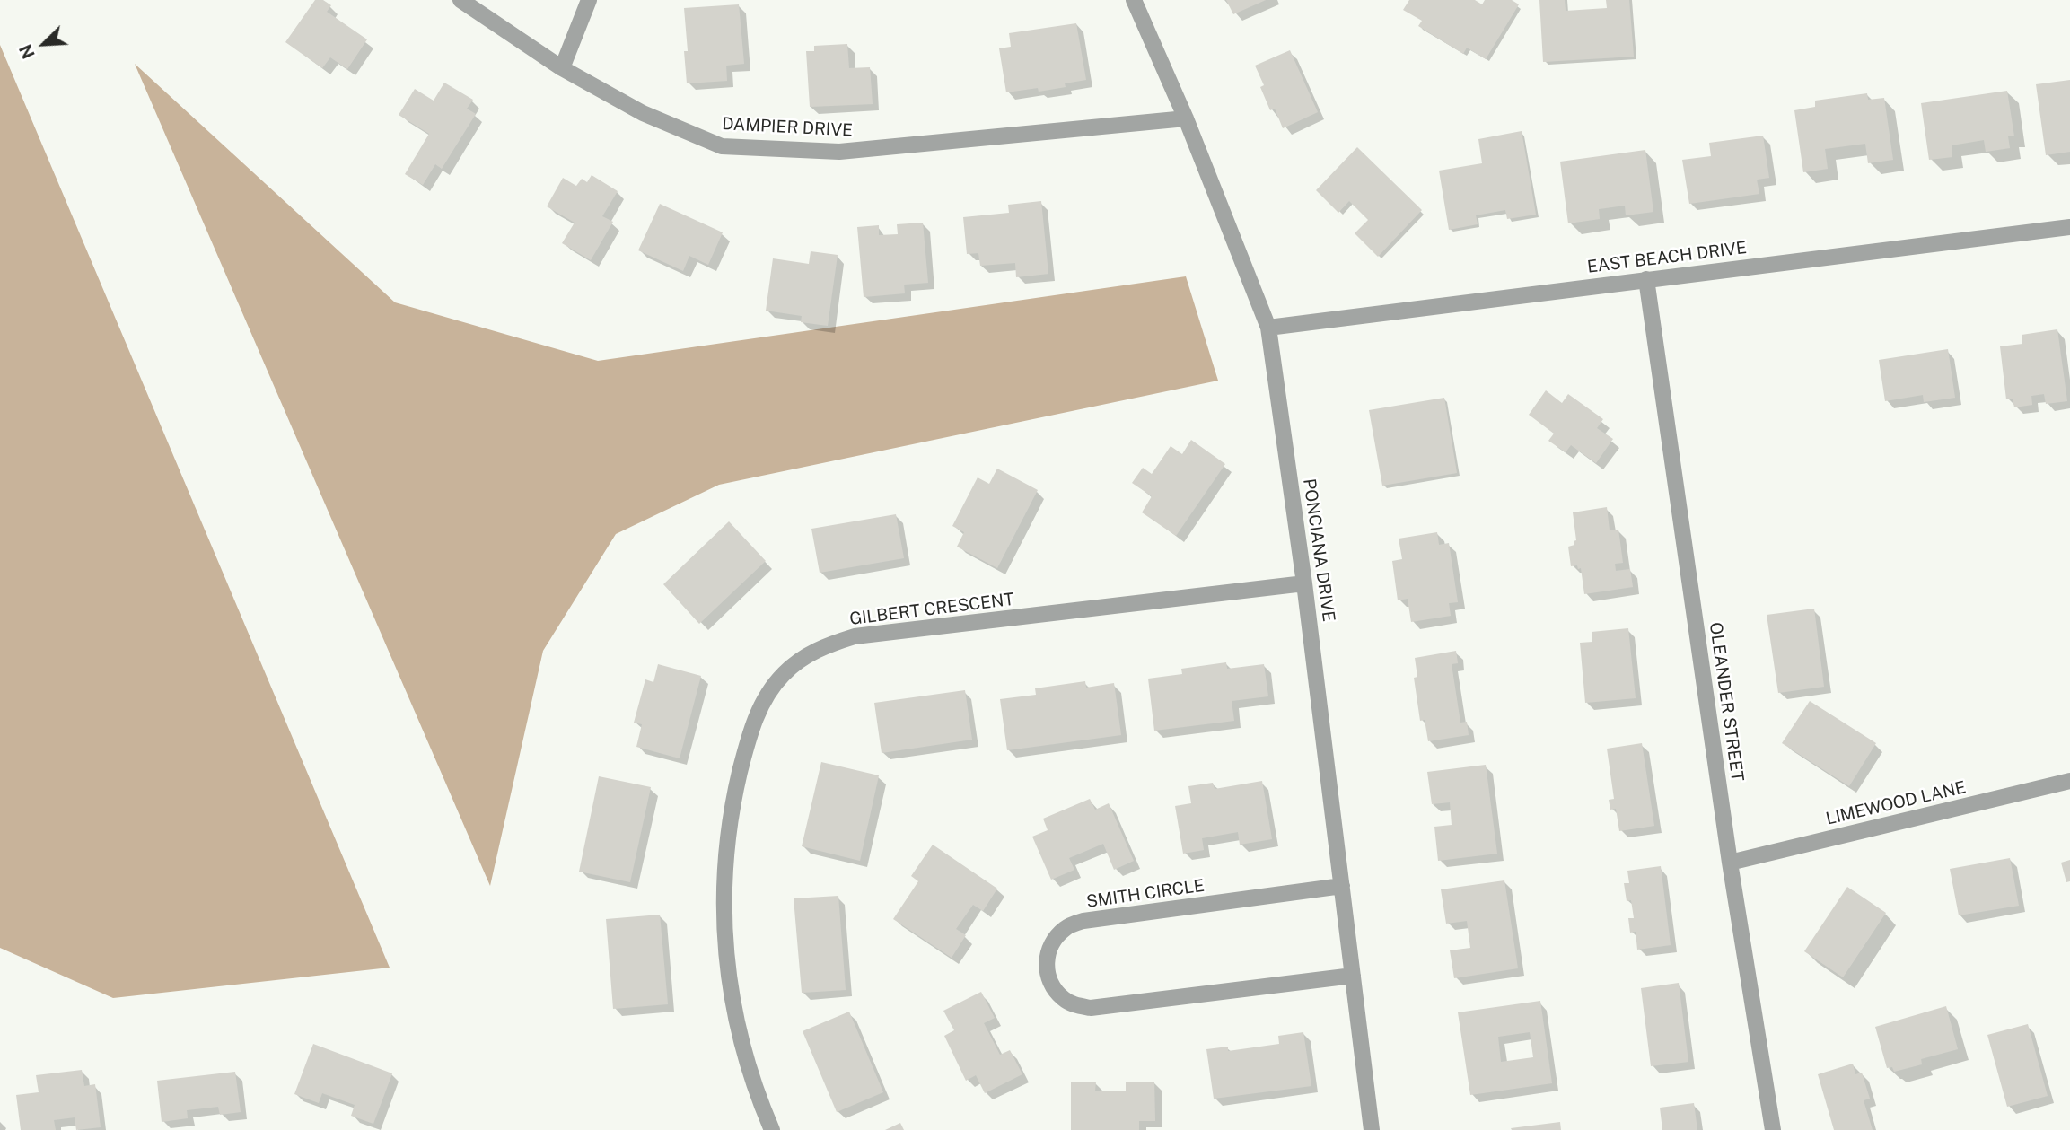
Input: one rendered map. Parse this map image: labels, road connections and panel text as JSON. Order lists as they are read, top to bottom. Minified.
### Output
{"streets":{"street":["DAMPIER DRIVE","EAST BEACH DRIVE","PONCIANA DRIVE","GILBERT CRESCENT","OLEANDER STREET","LIMEWOOD LANE","SMITH CIRCLE"]},"crossings":[["DAMPIER DRIVE","PONCIANA DRIVE"],["EAST BEACH DRIVE","PONCIANA DRIVE"],["EAST BEACH DRIVE","OLEANDER STREET"],["PONCIANA DRIVE","GILBERT CRESCENT"],["PONCIANA DRIVE","SMITH CIRCLE"],["OLEANDER STREET","LIMEWOOD LANE"]],"north":"bottom left"}
